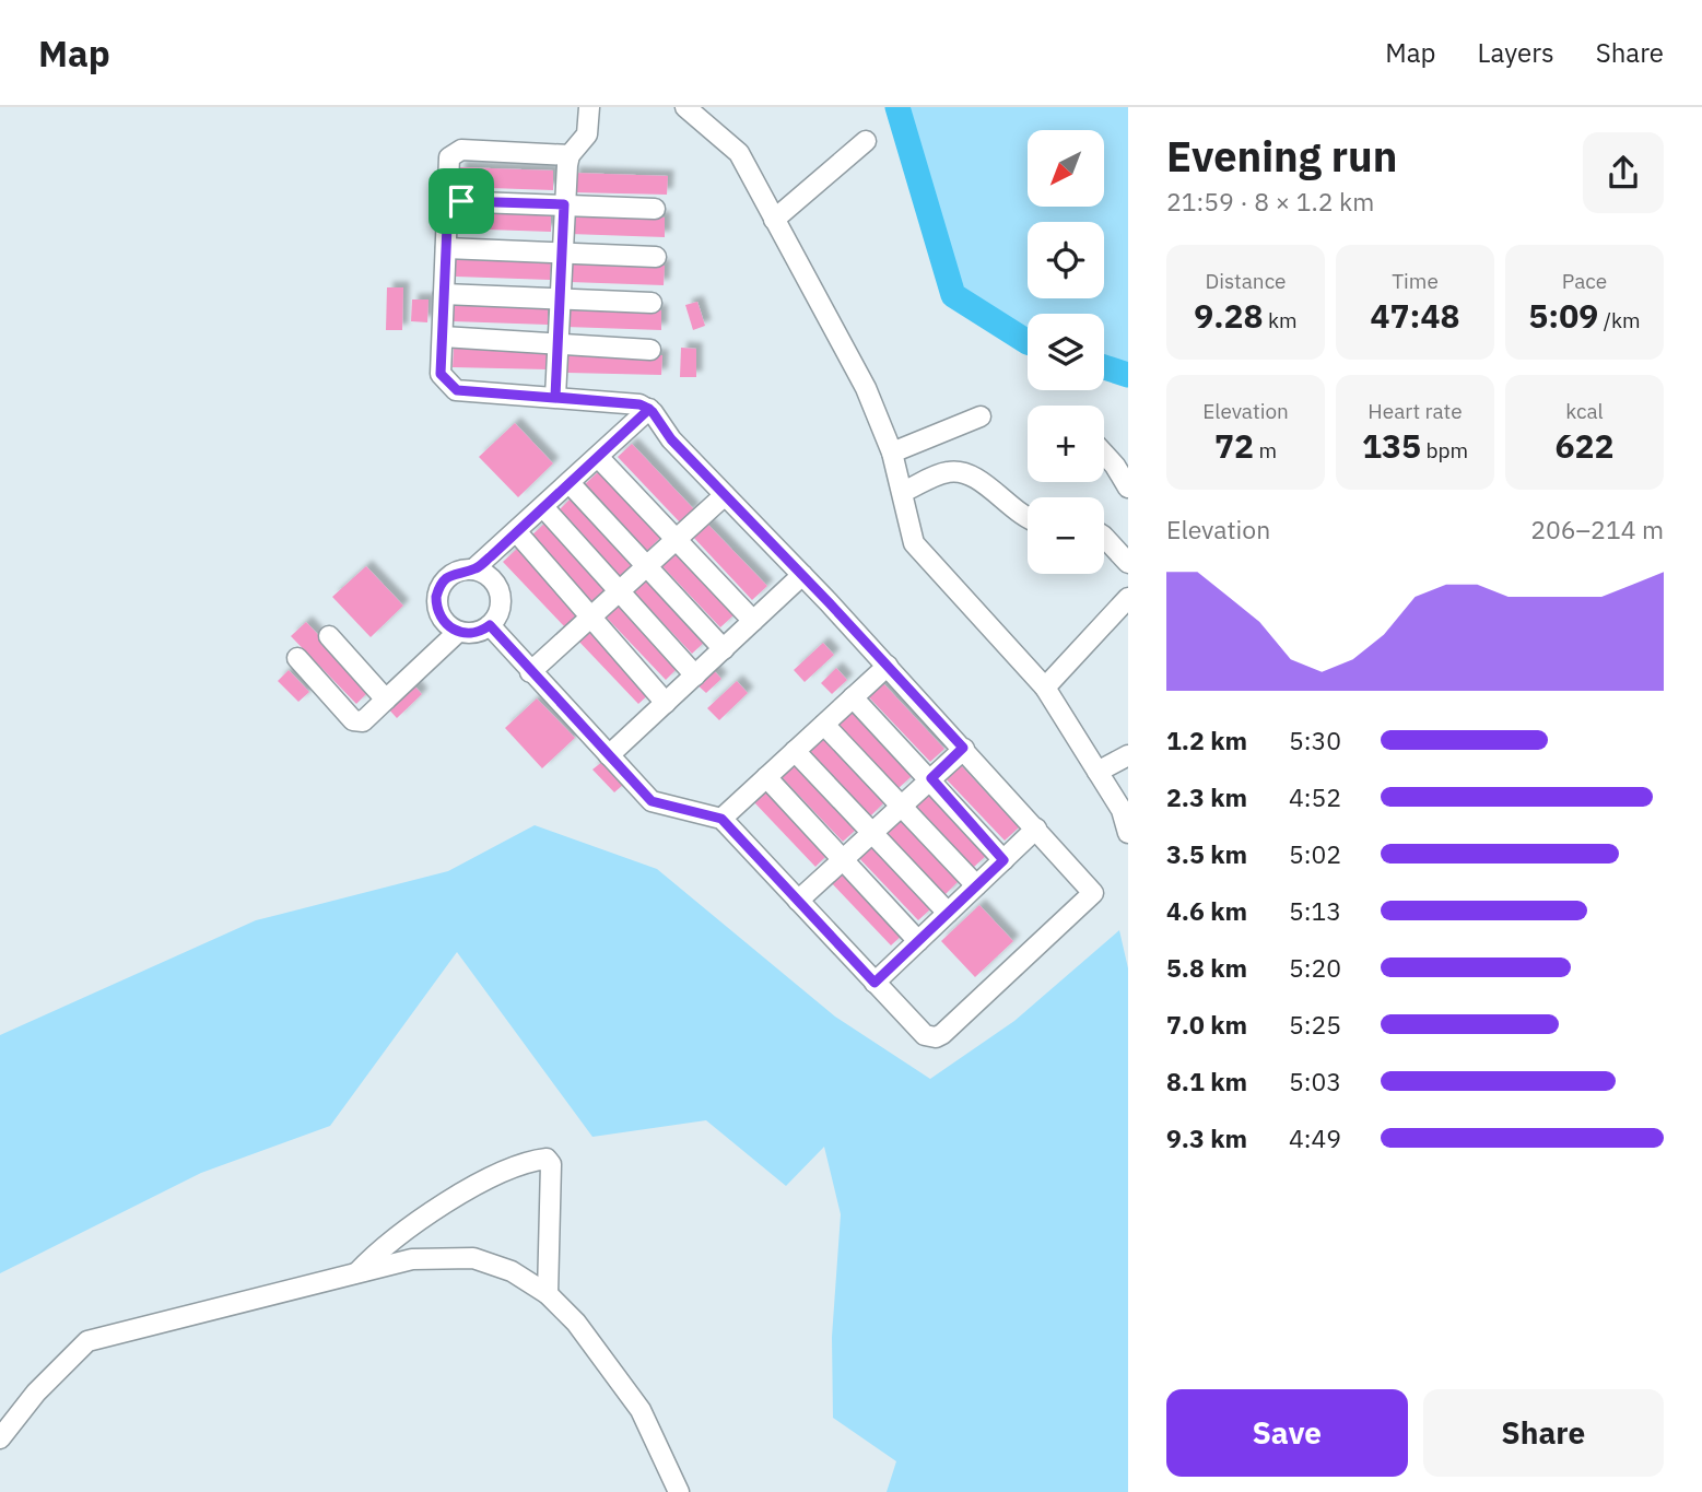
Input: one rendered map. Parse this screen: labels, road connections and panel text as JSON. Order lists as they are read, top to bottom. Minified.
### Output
{"north":"bottom left","page":{"header":"Map","nav":["Map","Layers","Share"],"heading":["Evening run","21:59 · 8 × 1.2 km"],"map_buttons":["+","−"],"stats":[["Distance","9.28 km"],["Time","47:48"],["Pace","5:09 /km"],["Elevation","72 m"],["Heart rate","135 bpm"],["kcal","622"]],"chart":["Elevation","206–214 m"],"list":[{"name":"1.2 km","note":"5:30"},{"name":"2.3 km","note":"4:52"},{"name":"3.5 km","note":"5:02"},{"name":"4.6 km","note":"5:13"},{"name":"5.8 km","note":"5:20"},{"name":"7.0 km","note":"5:25"},{"name":"8.1 km","note":"5:03"},{"name":"9.3 km","note":"4:49"}],"buttons":["Save","Share"]}}
